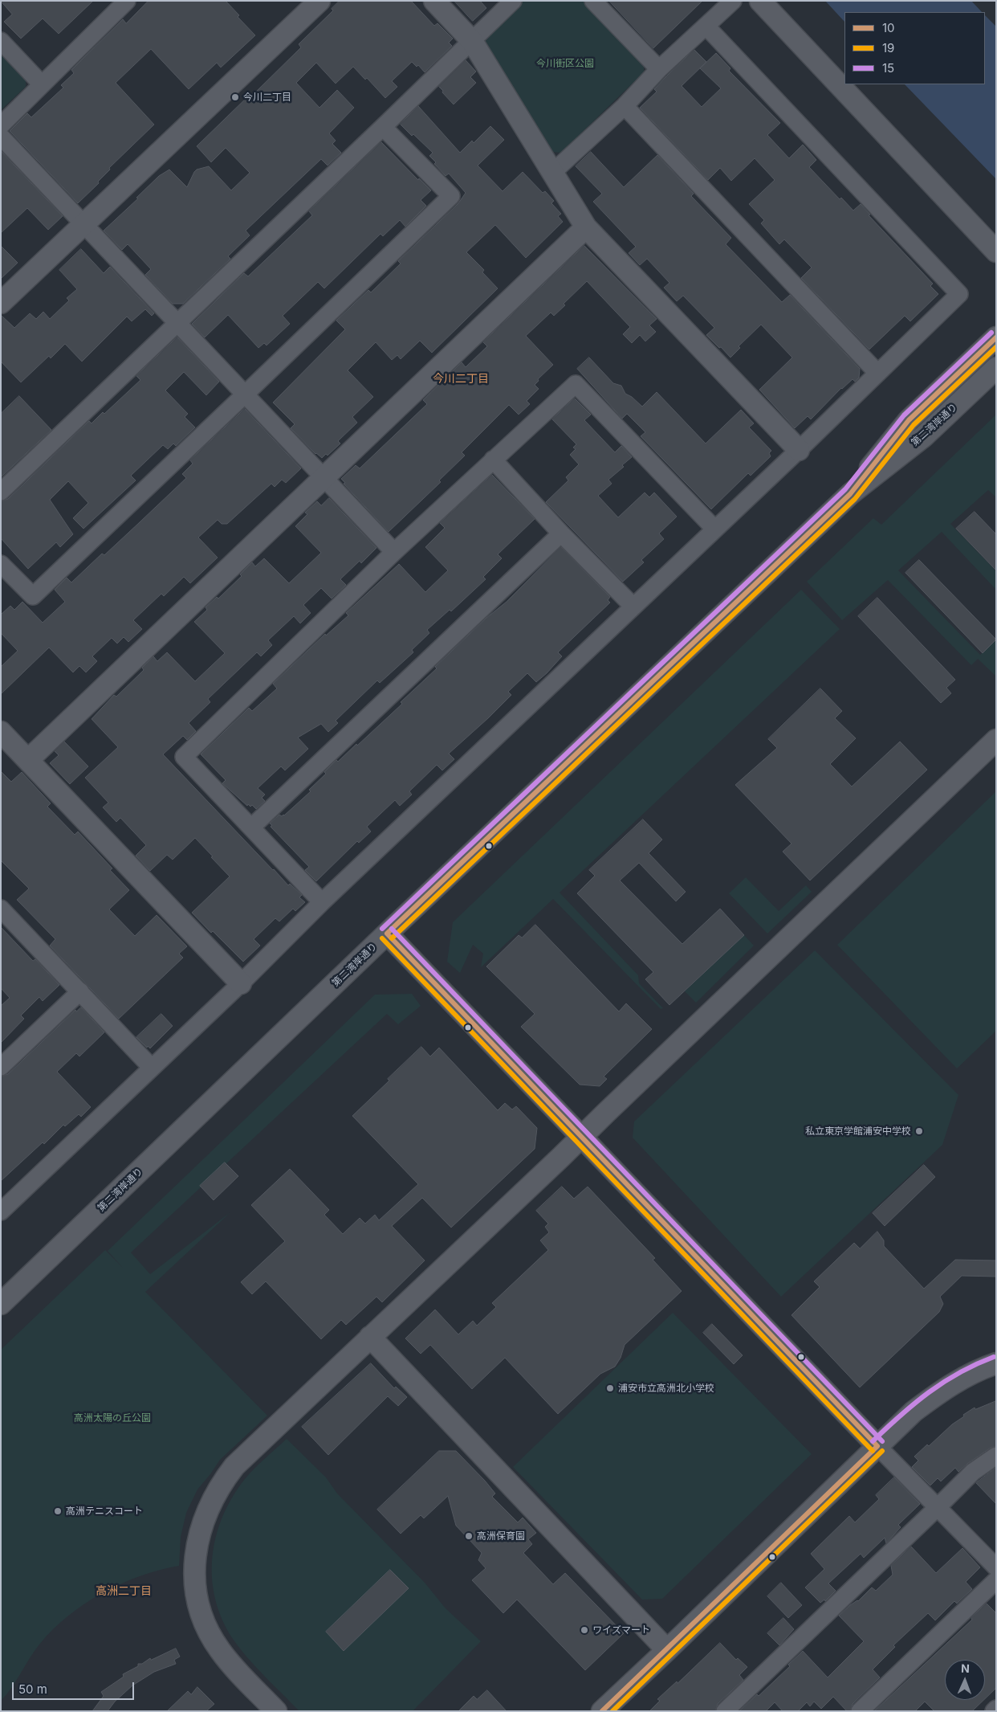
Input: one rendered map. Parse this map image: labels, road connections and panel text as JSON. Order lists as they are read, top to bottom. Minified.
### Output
{"streets":{"street":["第二湾岸通り"]},"districts":["今川二丁目","高洲二丁目"],"parks":["今川街区公園","高洲太陽の丘公園"],"places":["今川二丁目","私立東京学館浦安中学校","浦安市立高洲北小学校","高洲テニスコート","高洲保育園","ワイズマート"],"lines":["transit line 15","transit line 10","transit line 19"],"legend":["10","19","15"],"scale_bar":"50 m","north":"top"}
